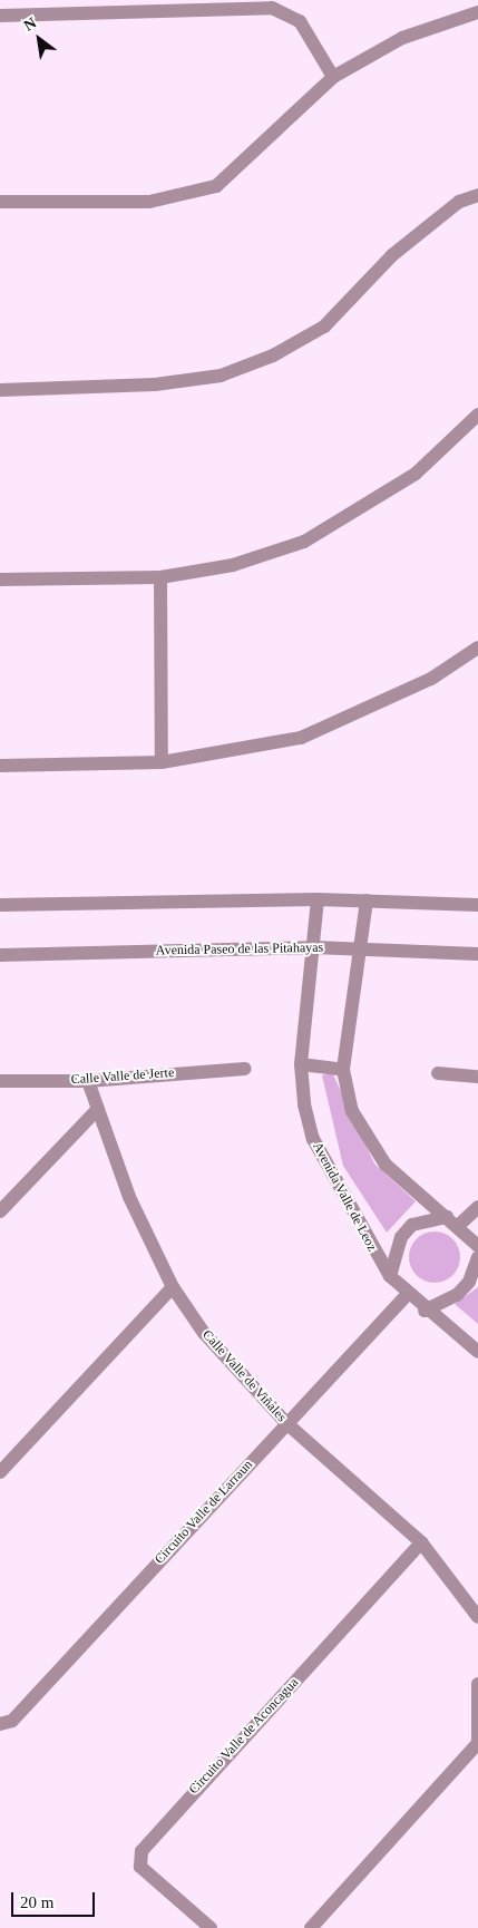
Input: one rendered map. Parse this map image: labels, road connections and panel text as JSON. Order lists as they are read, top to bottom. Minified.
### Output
{"streets":{"street":["Avenida Paseo de las Pitahayas","Calle Valle de Jerte","Avenida Valle de Leoz","Calle Valle de Viñales","Circuito Valle de Larraun","Circuito Valle de Aconcagua"]},"crossings":[["Avenida Paseo de las Pitahayas","Avenida Valle de Leoz"],["Calle Valle de Jerte","Calle Valle de Viñales"],["Avenida Valle de Leoz","Circuito Valle de Larraun"],["Calle Valle de Viñales","Circuito Valle de Larraun"],["Calle Valle de Viñales","Circuito Valle de Aconcagua"]],"scale_bar":"20 m","north":"top left"}
